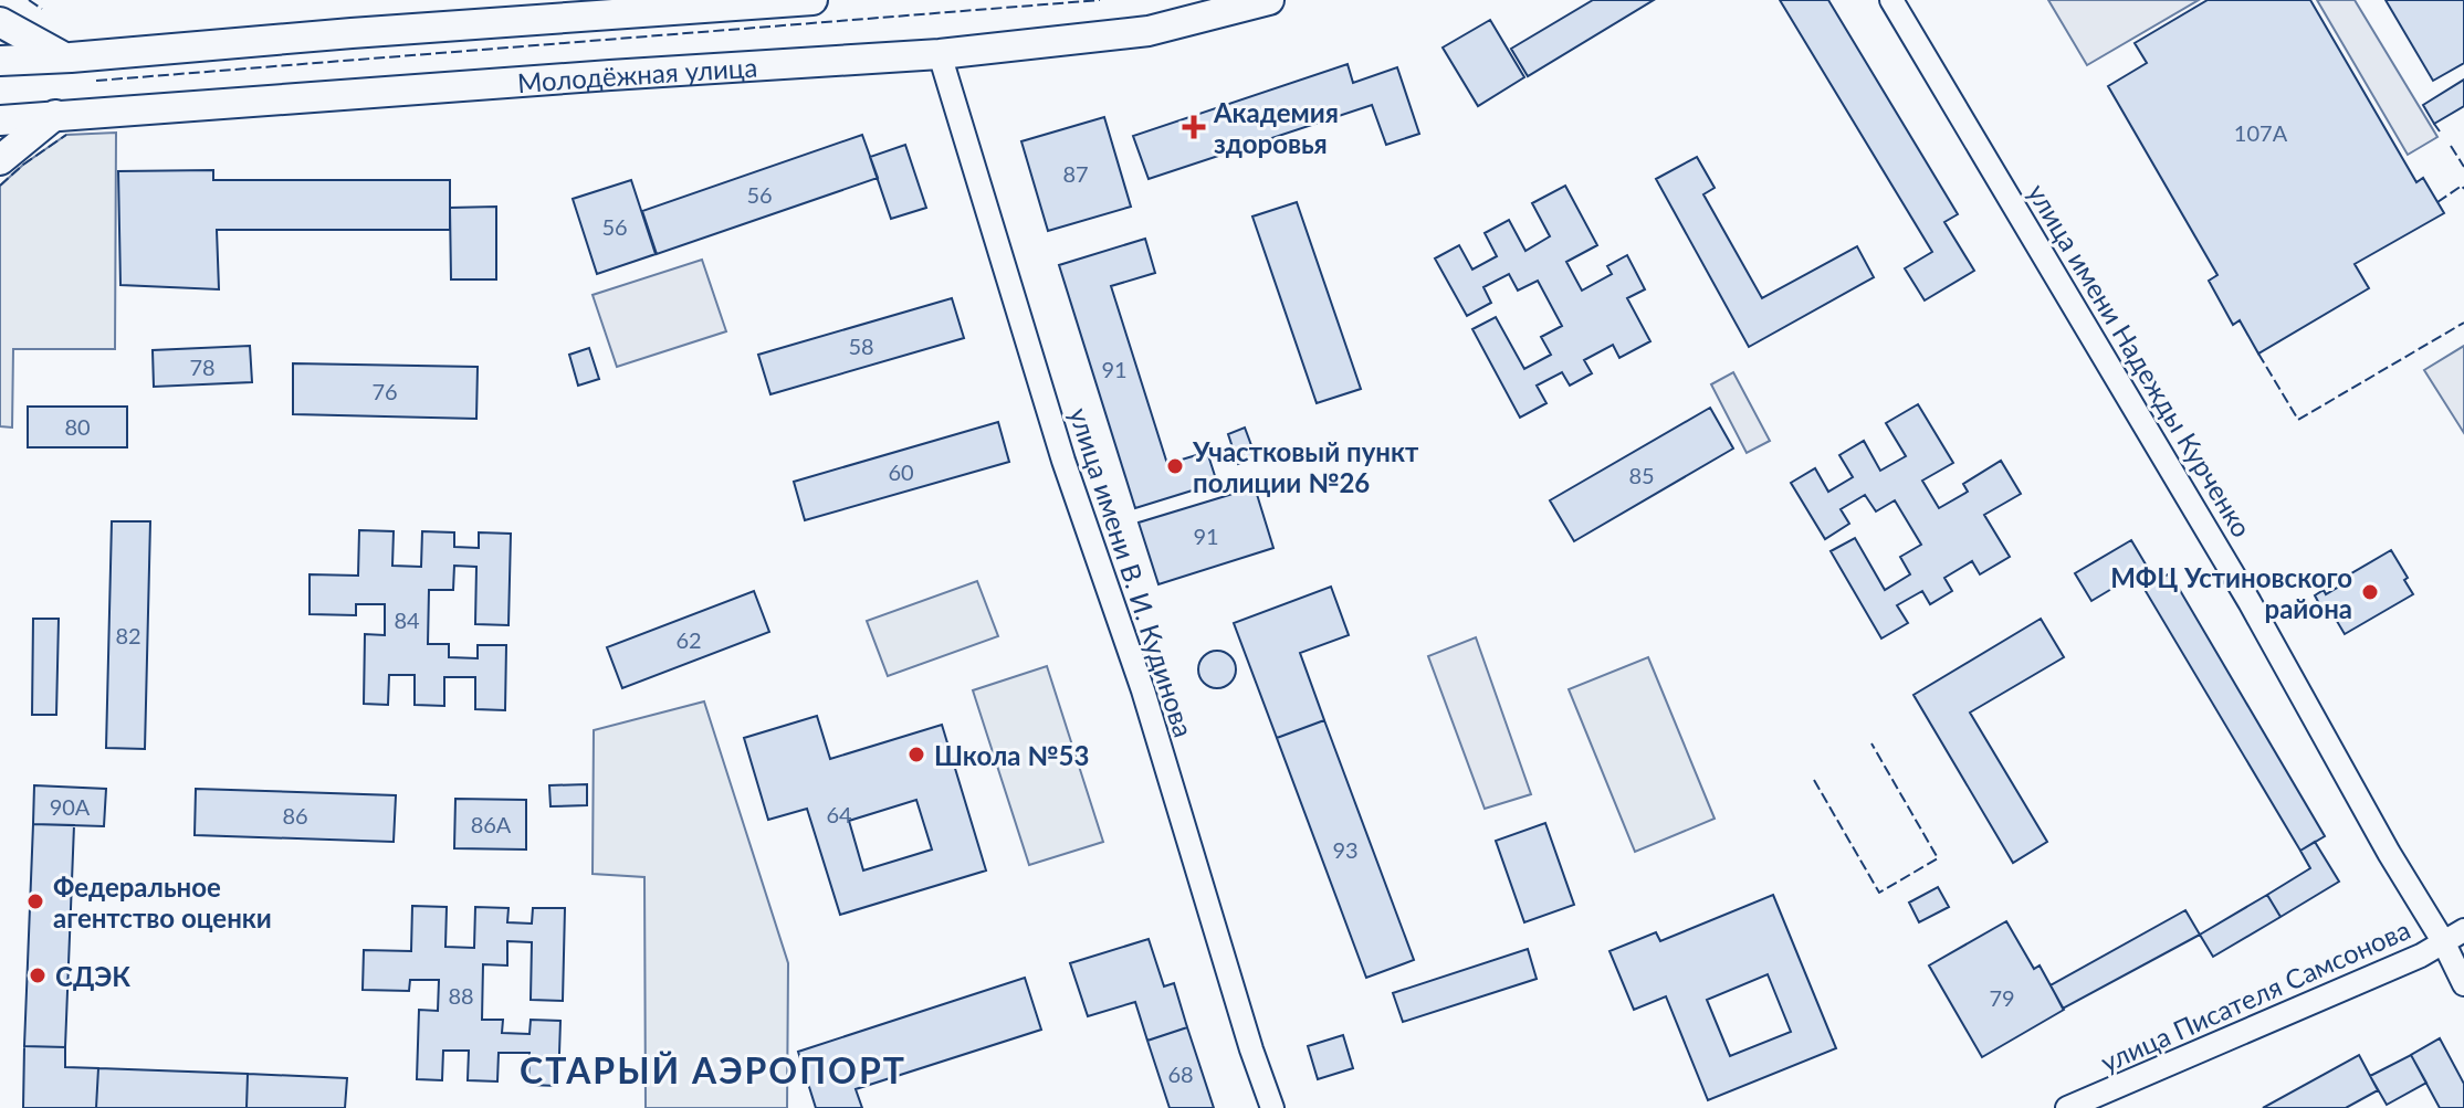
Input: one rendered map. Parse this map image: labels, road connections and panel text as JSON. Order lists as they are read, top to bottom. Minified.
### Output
{"streets":{"main road":["Молодёжная улица"],"street":["улица имени Надежды Курченко","улица имени В. И. Кудинова","улица Писателя Самсонова"]},"crossings":[["Молодёжная улица","улица имени В. И. Кудинова"],["улица имени Надежды Курченко","улица Писателя Самсонова"]],"districts":["СТАРЫЙ АЭРОПОРТ"],"places":{"health":["Академия здоровья"],"other":["Участковый пункт полиции №26","МФЦ Устиновского района","Школа №53","Федеральное агентство оценки","СДЭК"]},"house_numbers":["107А","87","56","56","58","78","91","76","80","60","85","91","84","82","62","90А","64","86","86А","93","88","79","68"]}
